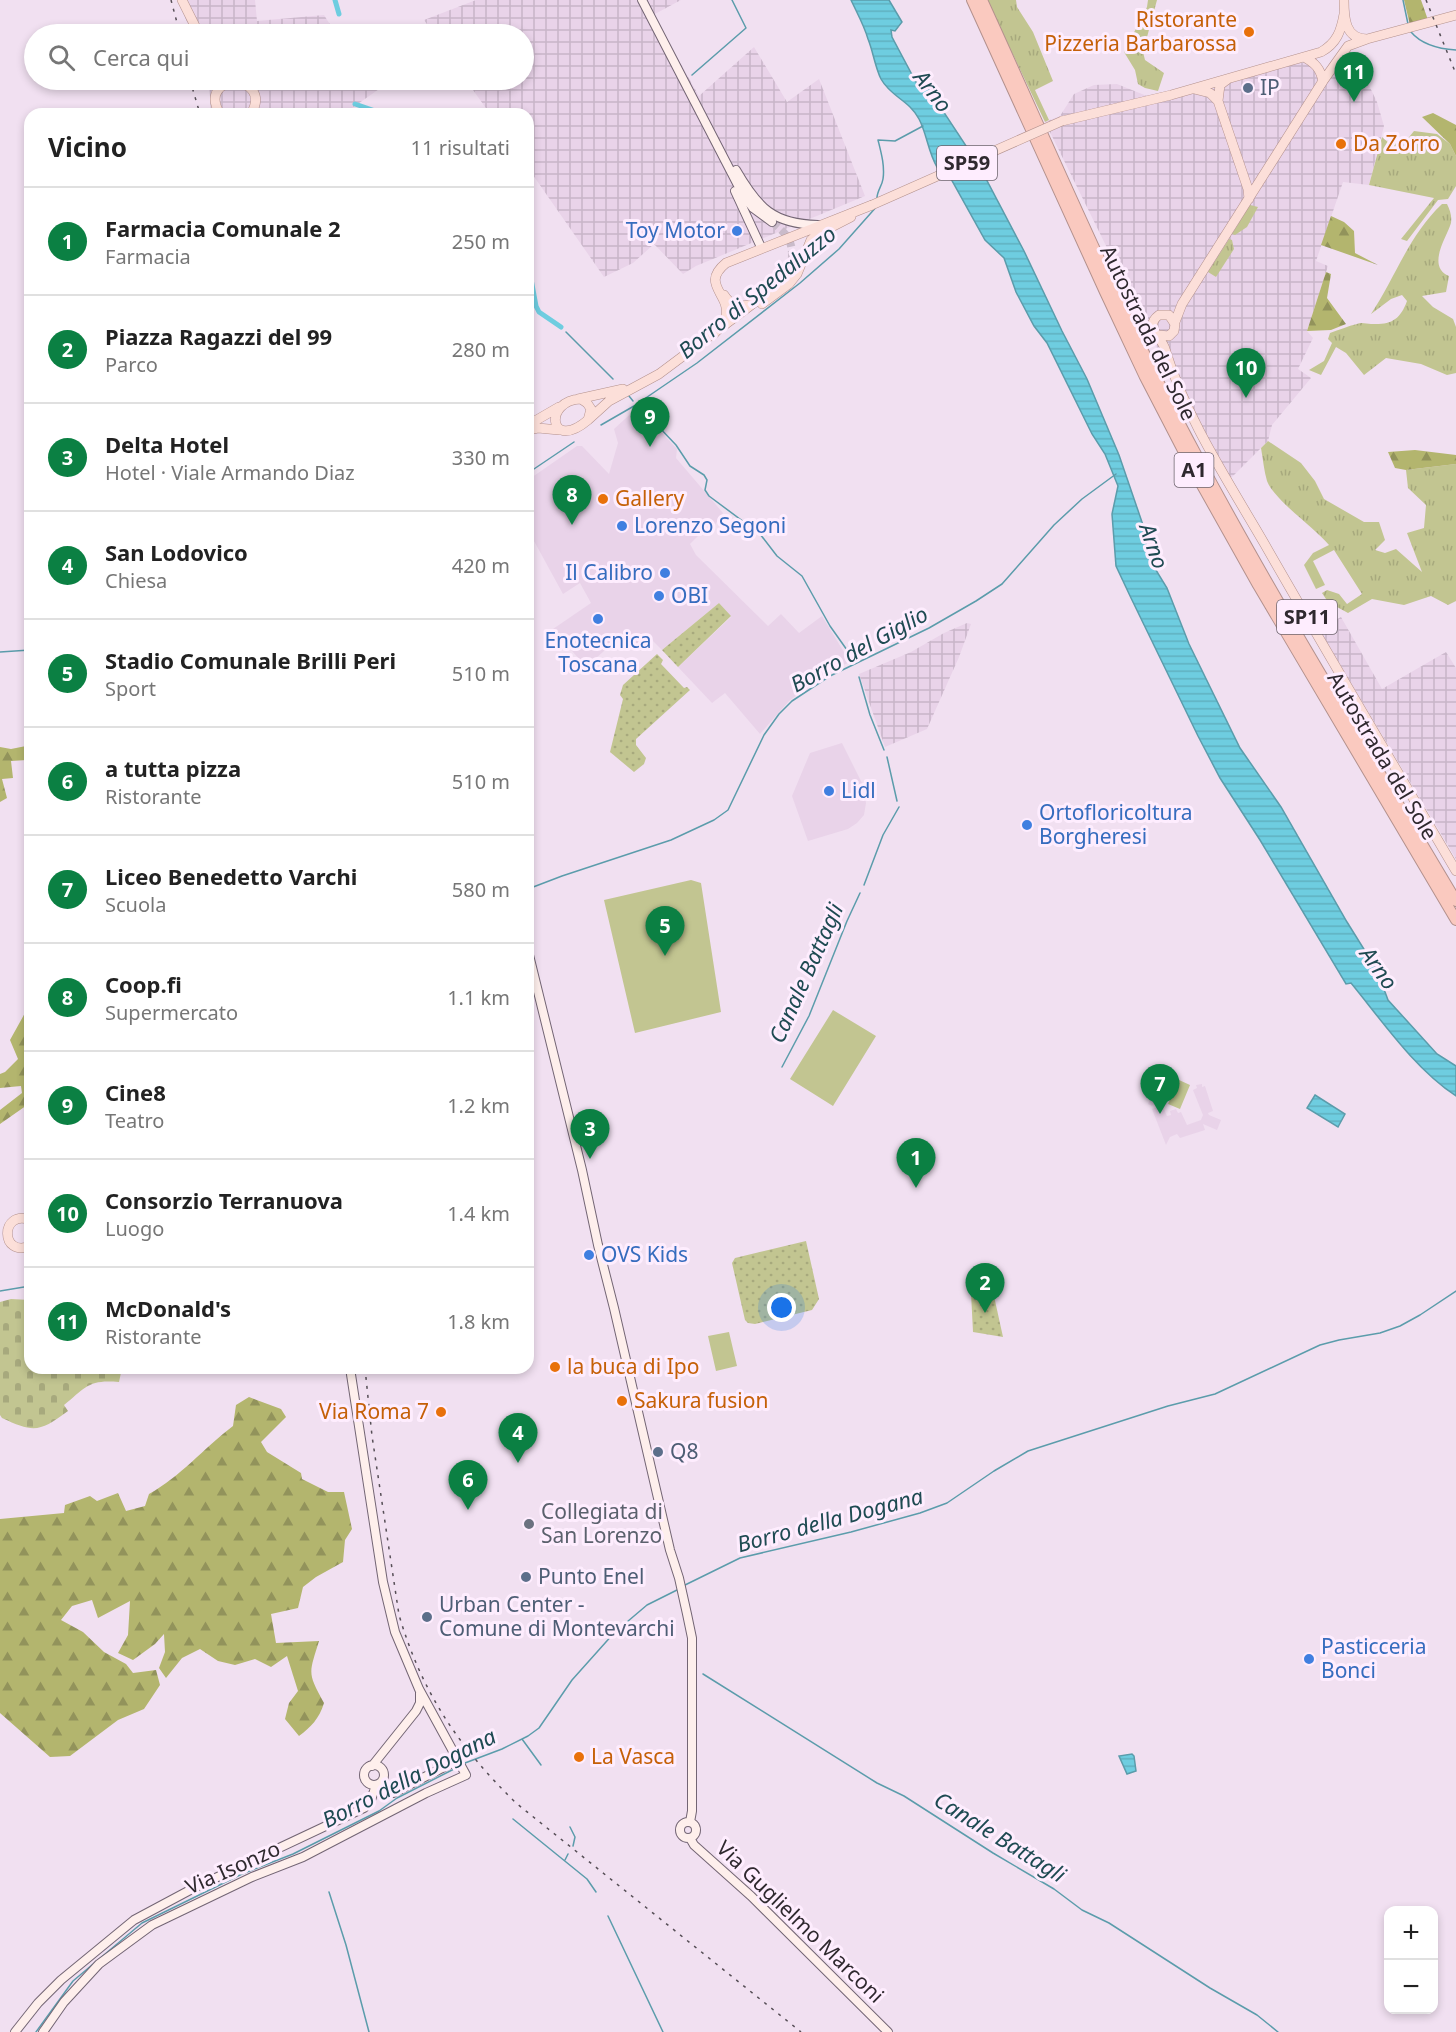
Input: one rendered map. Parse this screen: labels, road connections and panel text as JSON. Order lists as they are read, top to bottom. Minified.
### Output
{"streets":{"highway":["Autostrada del Sole","A1"],"main road":["SP59","SP11"],"street":["Via Isonzo","Via Guglielmo Marconi"]},"water":["Arno","Borro di Spedaluzzo","Borro del Giglio","Canale Battagli","Borro della Dogana"],"places":["Ristorante Pizzeria Barbarossa","IP","Da Zorro","Toy Motor","Gallery","Lorenzo Segoni","Il Calibro","OBI","Enotecnica Toscana","Lidl","Ortofloricoltura Borgheresi","OVS Kids","la buca di Ipo","Sakura fusion","Via Roma 7","Q8","Collegiata di San Lorenzo","Punto Enel","Urban Center - Comune di Montevarchi","Pasticceria Bonci","La Vasca"],"page":{"search":"Cerca qui","pins":["11","10","9","8","5","7","3","1","2","4","6"],"heading":["Vicino","11 risultati"],"list":[{"mark":"1","name":"Farmacia Comunale 2","note":"Farmacia","value":"250 m"},{"mark":"2","name":"Piazza Ragazzi del 99","note":"Parco","value":"280 m"},{"mark":"3","name":"Delta Hotel","note":"Hotel · Viale Armando Diaz","value":"330 m"},{"mark":"4","name":"San Lodovico","note":"Chiesa","value":"420 m"},{"mark":"5","name":"Stadio Comunale Brilli Peri","note":"Sport","value":"510 m"},{"mark":"6","name":"a tutta pizza","note":"Ristorante","value":"510 m"},{"mark":"7","name":"Liceo Benedetto Varchi","note":"Scuola","value":"580 m"},{"mark":"8","name":"Coop.fi","note":"Supermercato","value":"1.1 km"},{"mark":"9","name":"Cine8","note":"Teatro","value":"1.2 km"},{"mark":"10","name":"Consorzio Terranuova","note":"Luogo","value":"1.4 km"},{"mark":"11","name":"McDonald's","note":"Ristorante","value":"1.8 km"}],"map_buttons":["+","−"]}}
